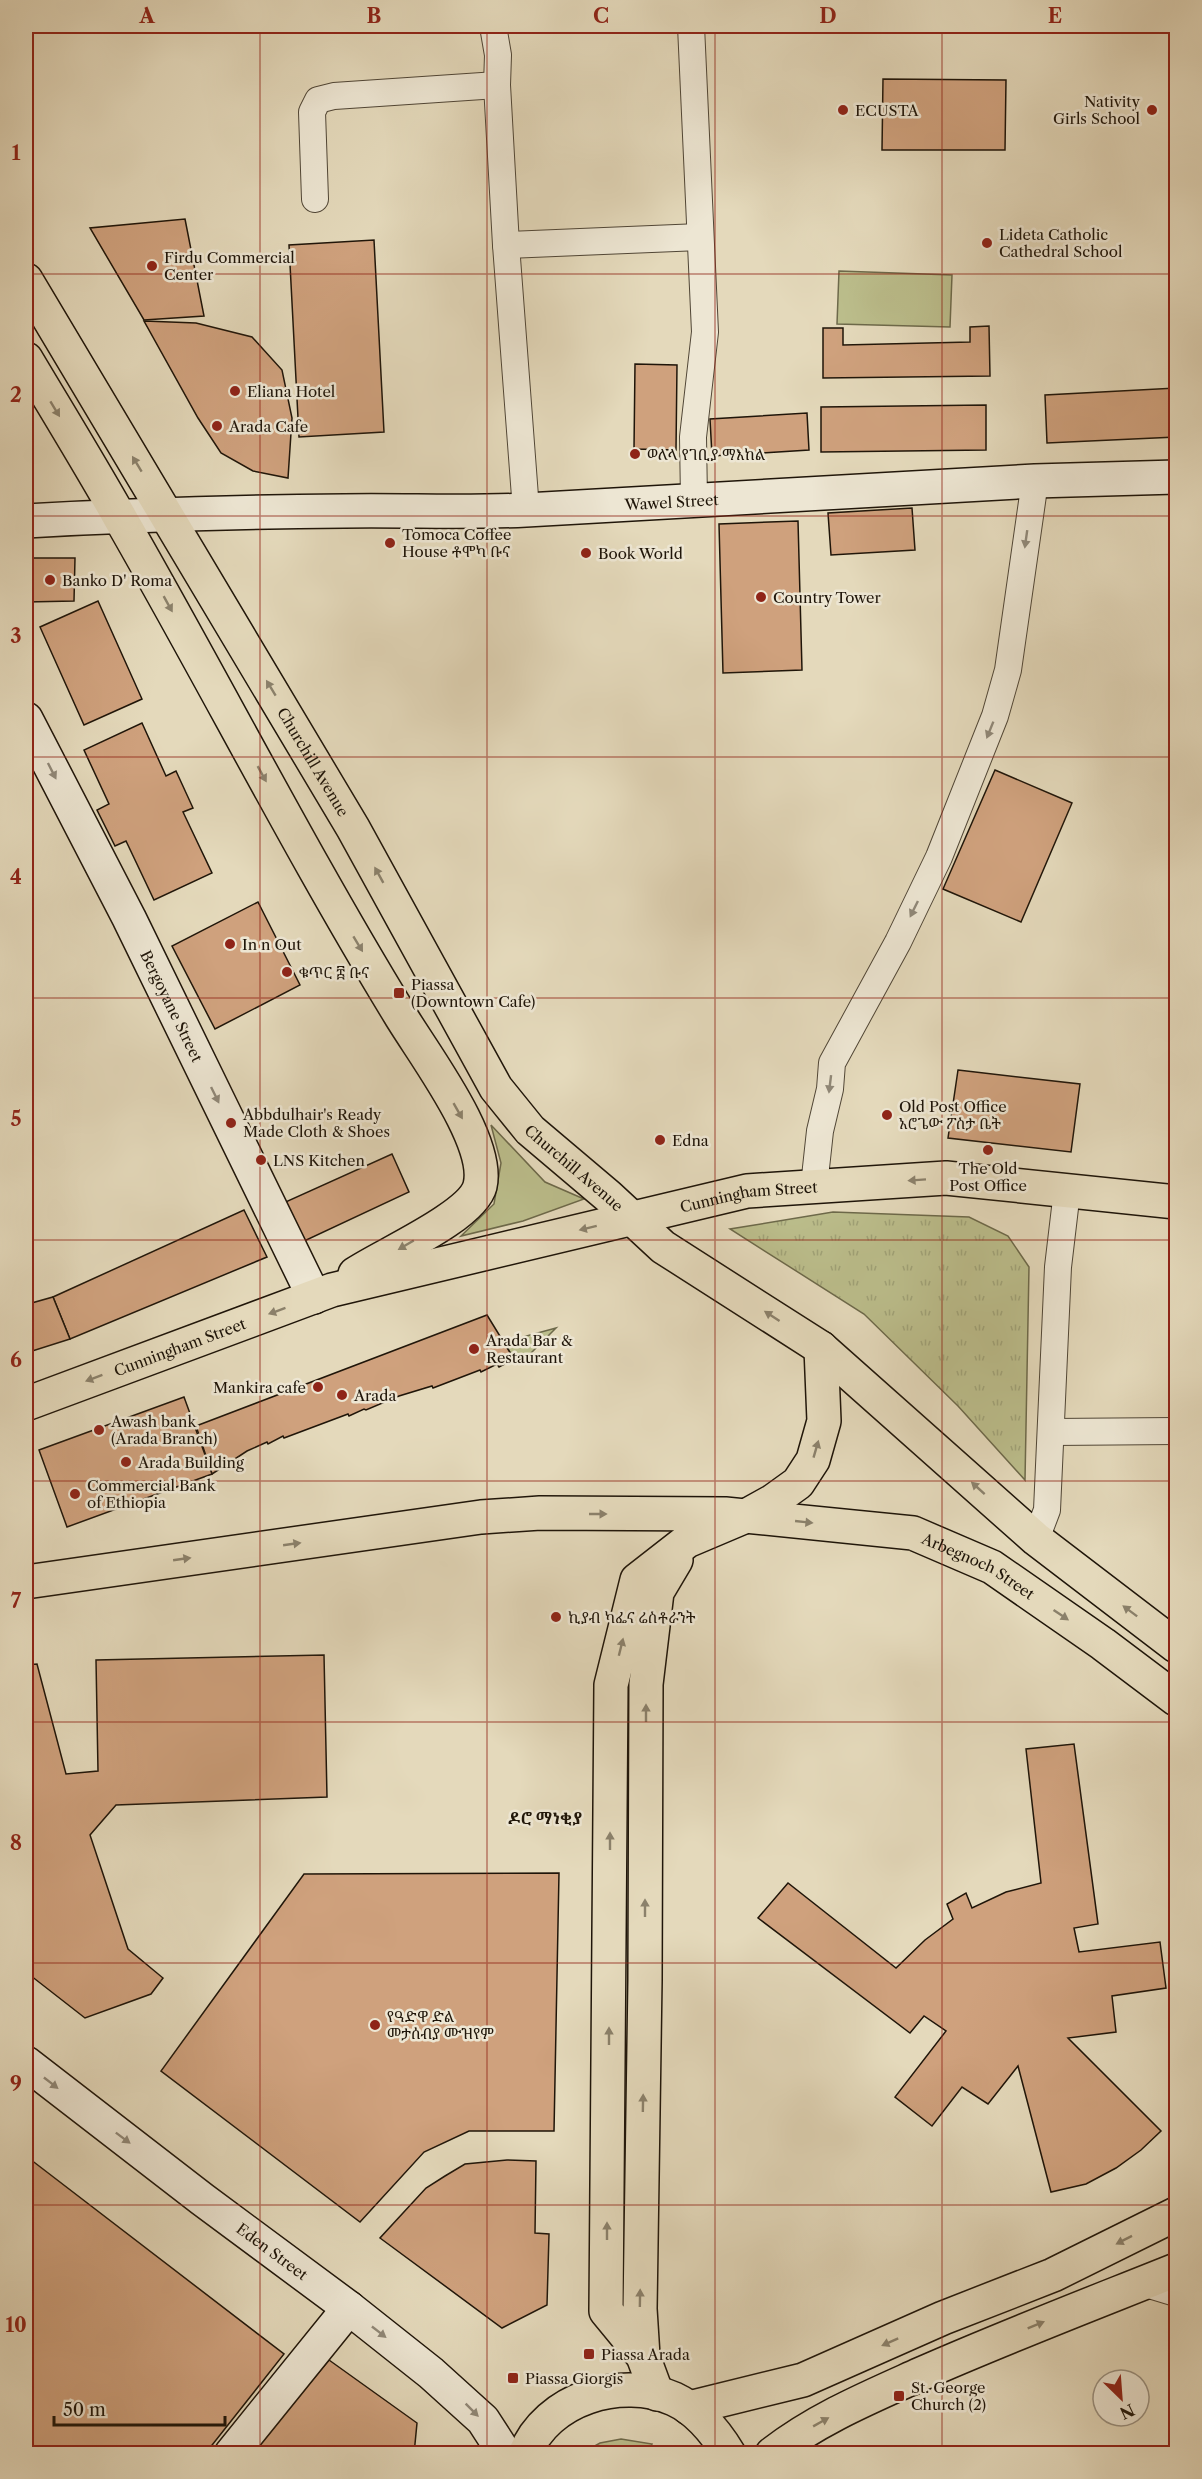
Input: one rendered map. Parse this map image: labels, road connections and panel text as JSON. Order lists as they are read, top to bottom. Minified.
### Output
{"streets":{"main road":["Wawel Street","Churchill Avenue","Bergoyane Street","Cunningham Street","Arbegnoch Street","Eden Street"]},"crossings":[["Wawel Street","Churchill Avenue"],["Wawel Street","Cunningham Street"],["Churchill Avenue","Cunningham Street"],["Bergoyane Street","Cunningham Street"]],"one_way":["Churchill Avenue","Bergoyane Street","Arbegnoch Street","Eden Street"],"districts":["ዶሮ ማነቂያ"],"places":{"other":["ECUSTA","Nativity Girls School","Lideta Catholic Cathedral School","Firdu Commercial Center","Eliana Hotel","Arada Cafe","ወለላ የገቢያ ማእከል","Tomoca Coffee House ቶሞካ ቡና","Book World","Banko D' Roma","Country Tower","In n Out","ቁጥር ፰ ቡና","Old Post Office አሮጌው ፖስታ ቤት","Abbdulhair's Ready Made Cloth & Shoes","Edna","The Old Post Office","LNS Kitchen","Arada Bar & Restaurant","Mankira cafe","Arada","Awash bank (Arada Branch)","Arada Building","Commercial Bank of Ethiopia","ኪያብ ካፌና ሬስቶራንት","የዓድዋ ድል መታሰብያ ሙዝየም"],"transit":["Piassa (Downtown Cafe)","Piassa Arada","Piassa Giorgis","St. George Church (2)"]},"scale_bar":"50 m","north":"bottom right","grid":{"columns":["A","B","C","D","E"],"rows":["1","2","3","4","5","6","7","8","9","10"]}}
